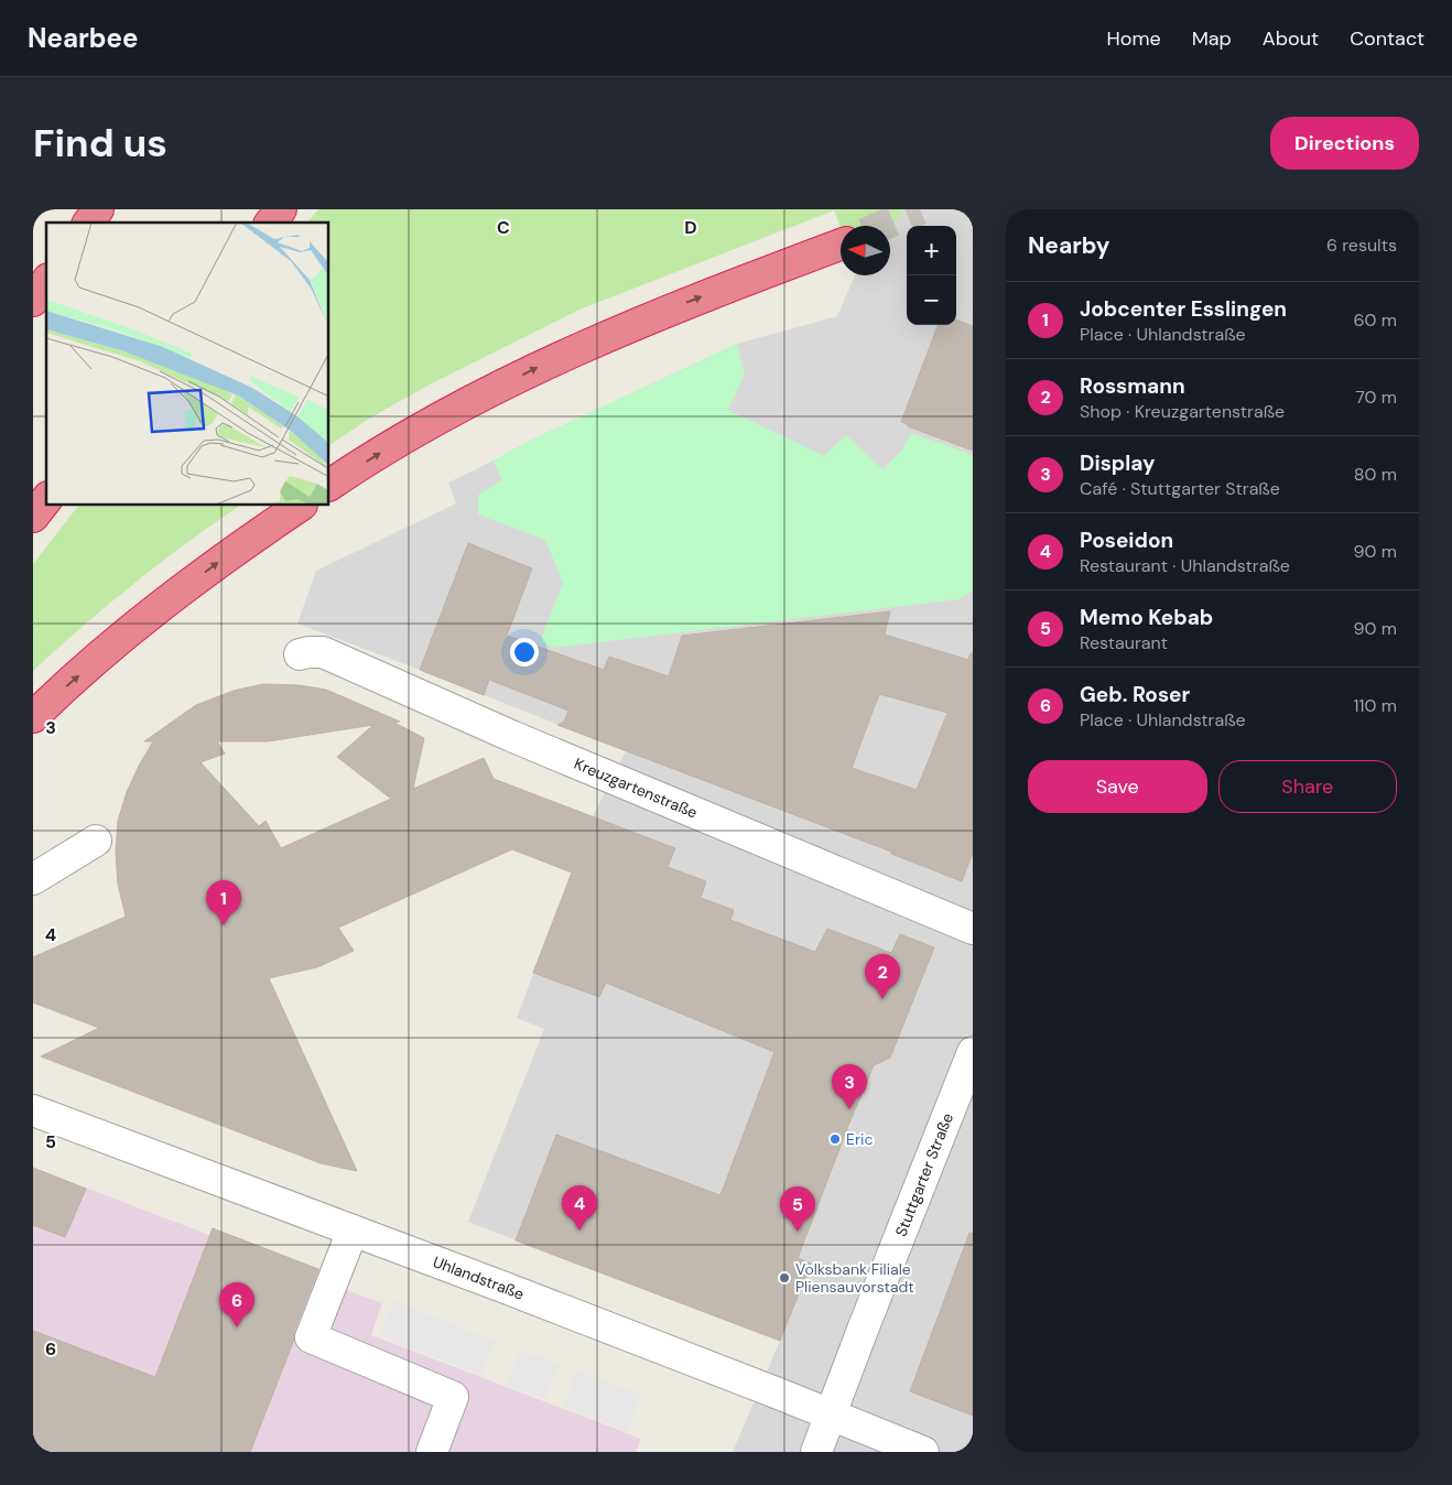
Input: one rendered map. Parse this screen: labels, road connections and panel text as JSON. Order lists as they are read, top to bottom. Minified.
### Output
{"streets":{"street":["Kreuzgartenstraße","Stuttgarter Straße","Uhlandstraße"]},"crossings":[["Stuttgarter Straße","Uhlandstraße"]],"places":["Eric","Volksbank Filiale Pliensauvorstadt"],"north":"left","page":{"header":"Nearbee","nav":["Home","Map","About","Contact"],"buttons":["Directions",["Save","Share"]],"title":"Find us","heading":["Nearby","6 results"],"map_buttons":["+","−"],"list":[{"mark":"1","name":"Jobcenter Esslingen","note":"Place · Uhlandstraße","value":"60 m"},{"mark":"2","name":"Rossmann","note":"Shop · Kreuzgartenstraße","value":"70 m"},{"mark":"3","name":"Display","note":"Café · Stuttgarter Straße","value":"80 m"},{"mark":"4","name":"Poseidon","note":"Restaurant · Uhlandstraße","value":"90 m"},{"mark":"5","name":"Memo Kebab","note":"Restaurant","value":"90 m"},{"mark":"6","name":"Geb. Roser","note":"Place · Uhlandstraße","value":"110 m"}],"pins":["1","2","3","4","5","6"]},"grid":{"columns":["C","D"],"rows":["3","4","5","6"]}}
